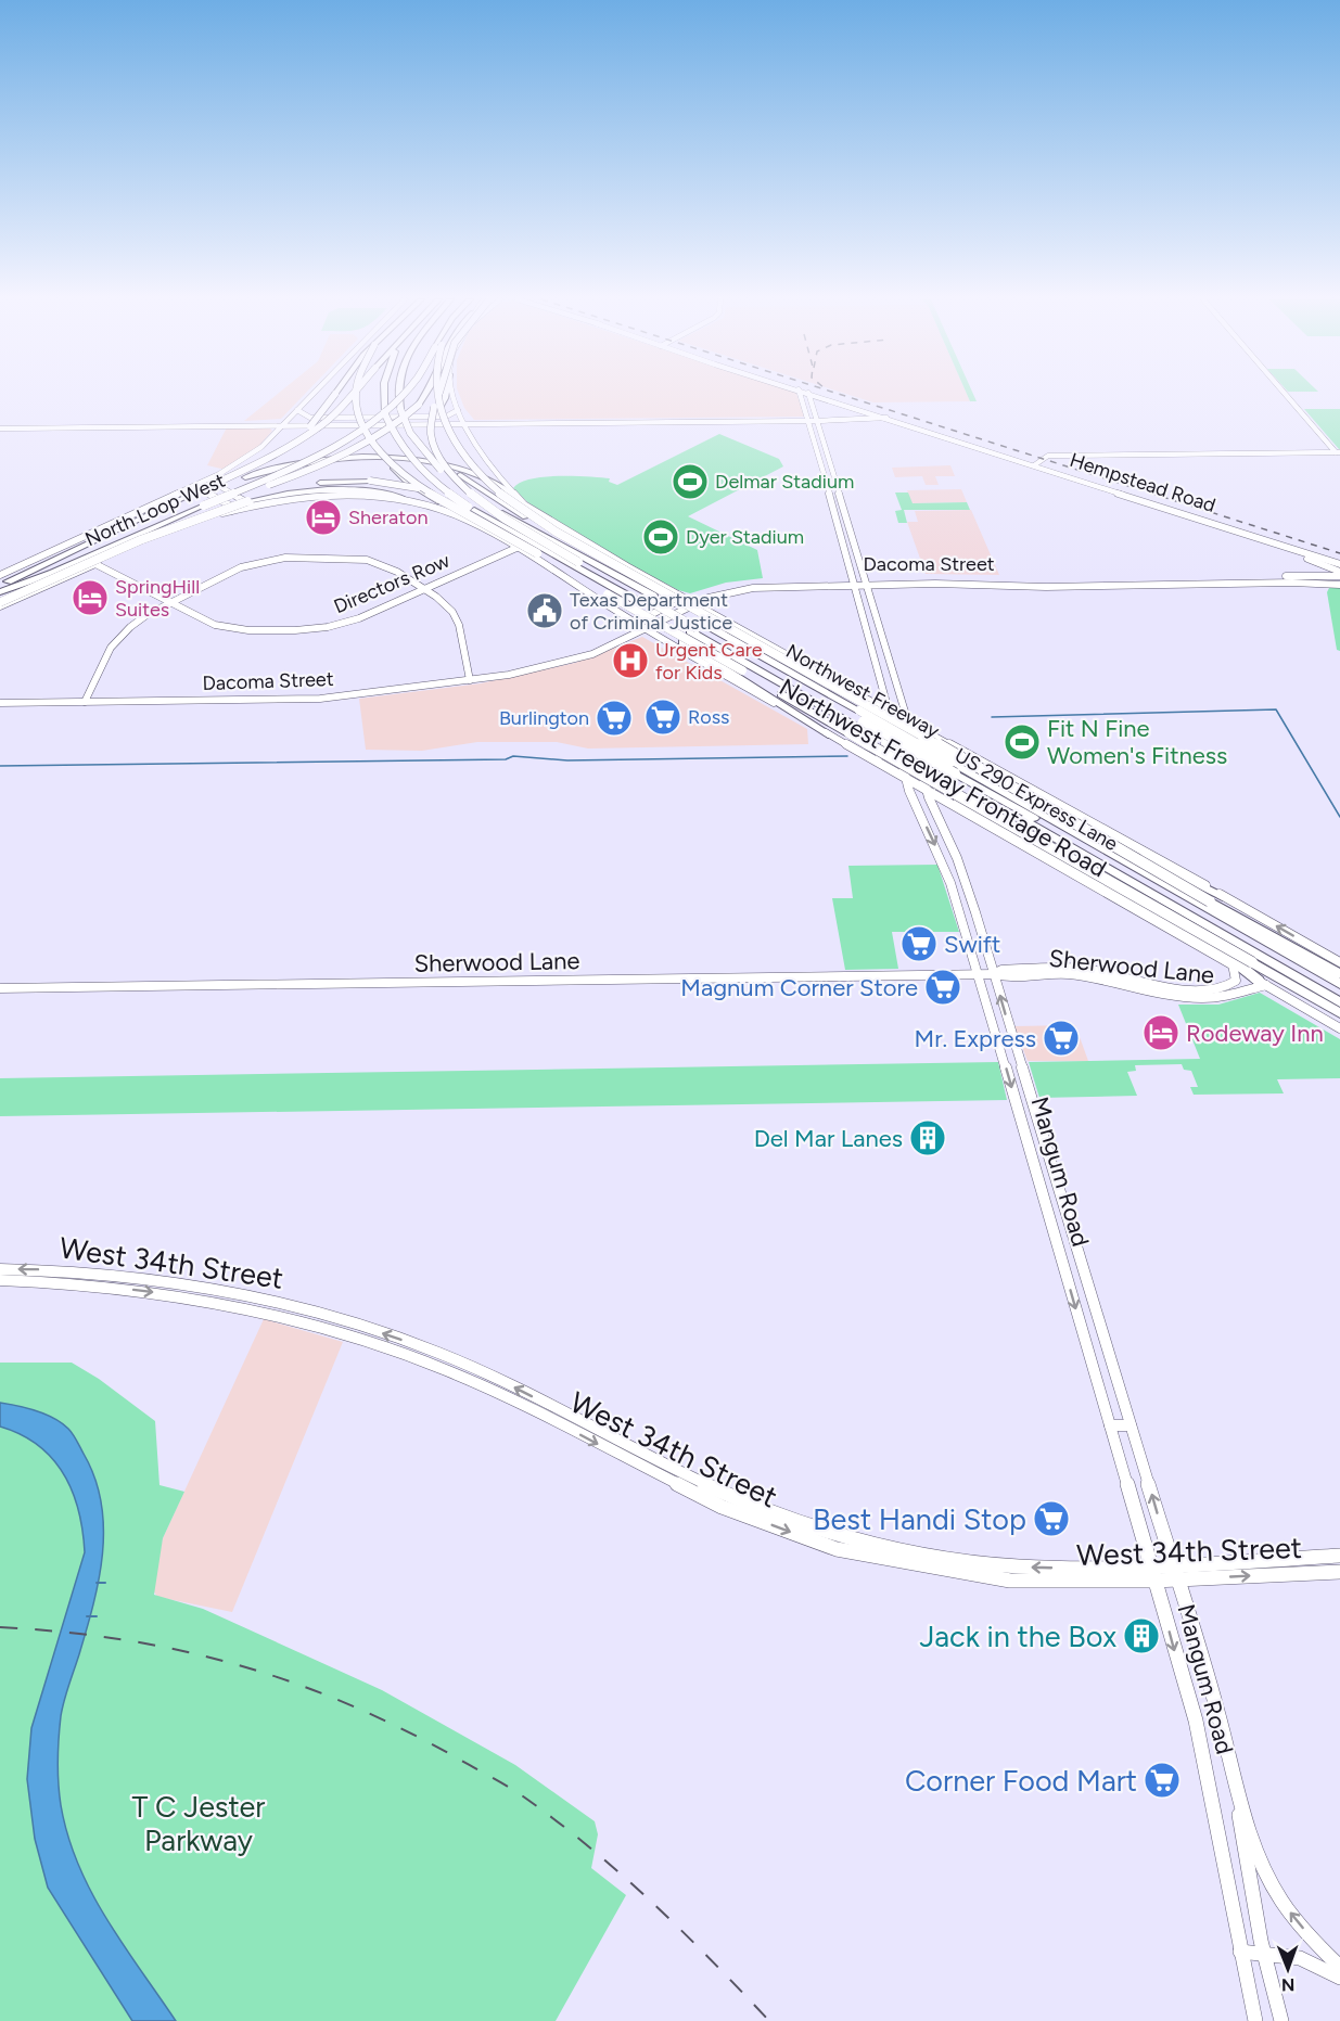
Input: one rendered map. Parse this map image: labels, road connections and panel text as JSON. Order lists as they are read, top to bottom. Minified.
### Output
{"streets":{"highway":["North Loop West","Northwest Freeway","US 290 Express Lane"],"main road":["Hempstead Road","Dacoma Street","Directors Row","Northwest Freeway Frontage Road","Sherwood Lane","Mangum Road","West 34th Street"]},"crossings":[["Hempstead Road","Dacoma Street"],["Dacoma Street","Northwest Freeway Frontage Road"],["Dacoma Street","Mangum Road"],["Directors Row","Northwest Freeway Frontage Road"],["Northwest Freeway","US 290 Express Lane"],["Northwest Freeway Frontage Road","Sherwood Lane"],["Northwest Freeway Frontage Road","Mangum Road"],["Sherwood Lane","Mangum Road"],["Mangum Road","West 34th Street"]],"parks":["T C Jester Parkway"],"places":{"sports":["Delmar Stadium","Dyer Stadium","Fit N Fine Women's Fitness"],"hotel":["Sheraton","SpringHill Suites","Rodeway Inn"],"public building":["Texas Department of Criminal Justice"],"hospital":["Urgent Care for Kids"],"supermarket":["Ross","Burlington","Swift","Magnum Corner Store","Mr. Express","Best Handi Stop","Corner Food Mart"],"building":["Del Mar Lanes","Jack in the Box"]},"north":"bottom"}
